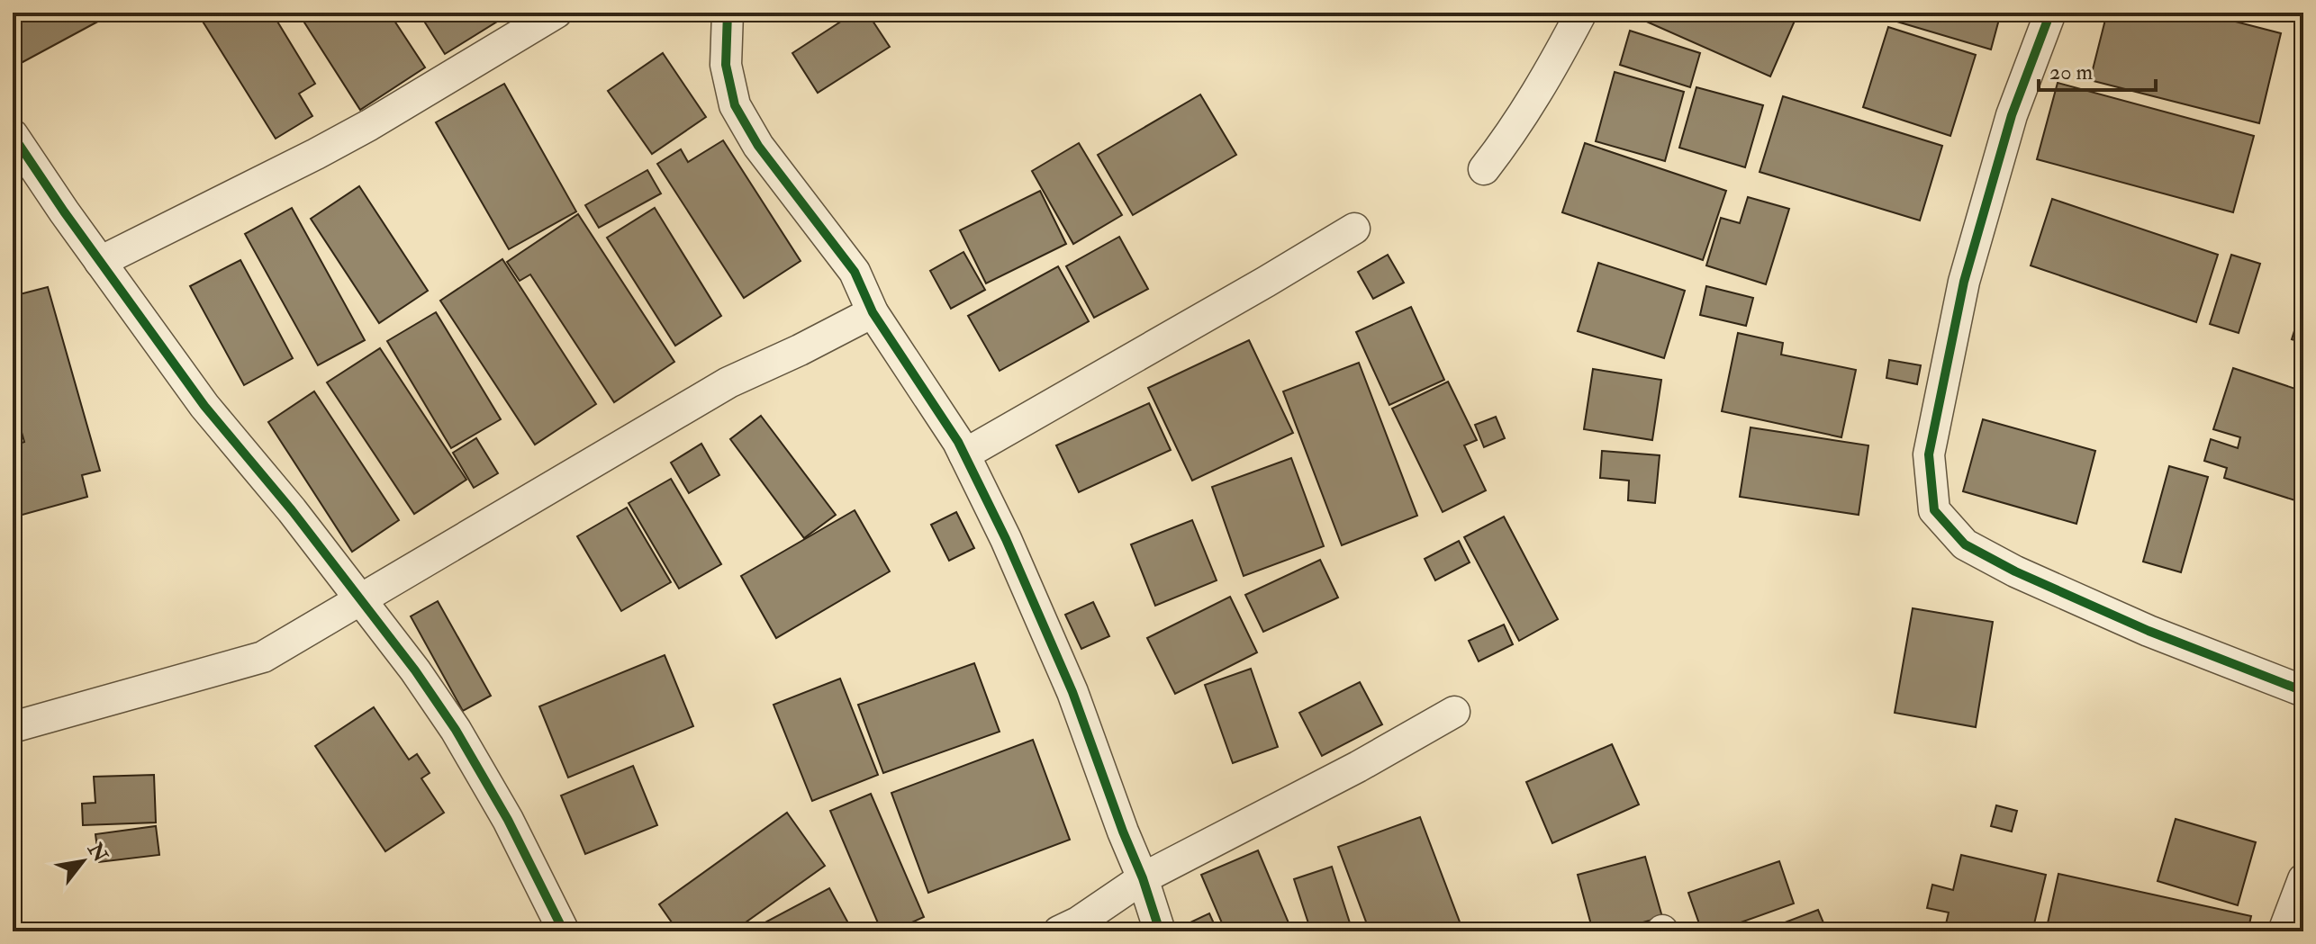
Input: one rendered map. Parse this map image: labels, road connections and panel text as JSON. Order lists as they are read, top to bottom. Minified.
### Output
{"scale_bar":"20 m","north":"top right"}
